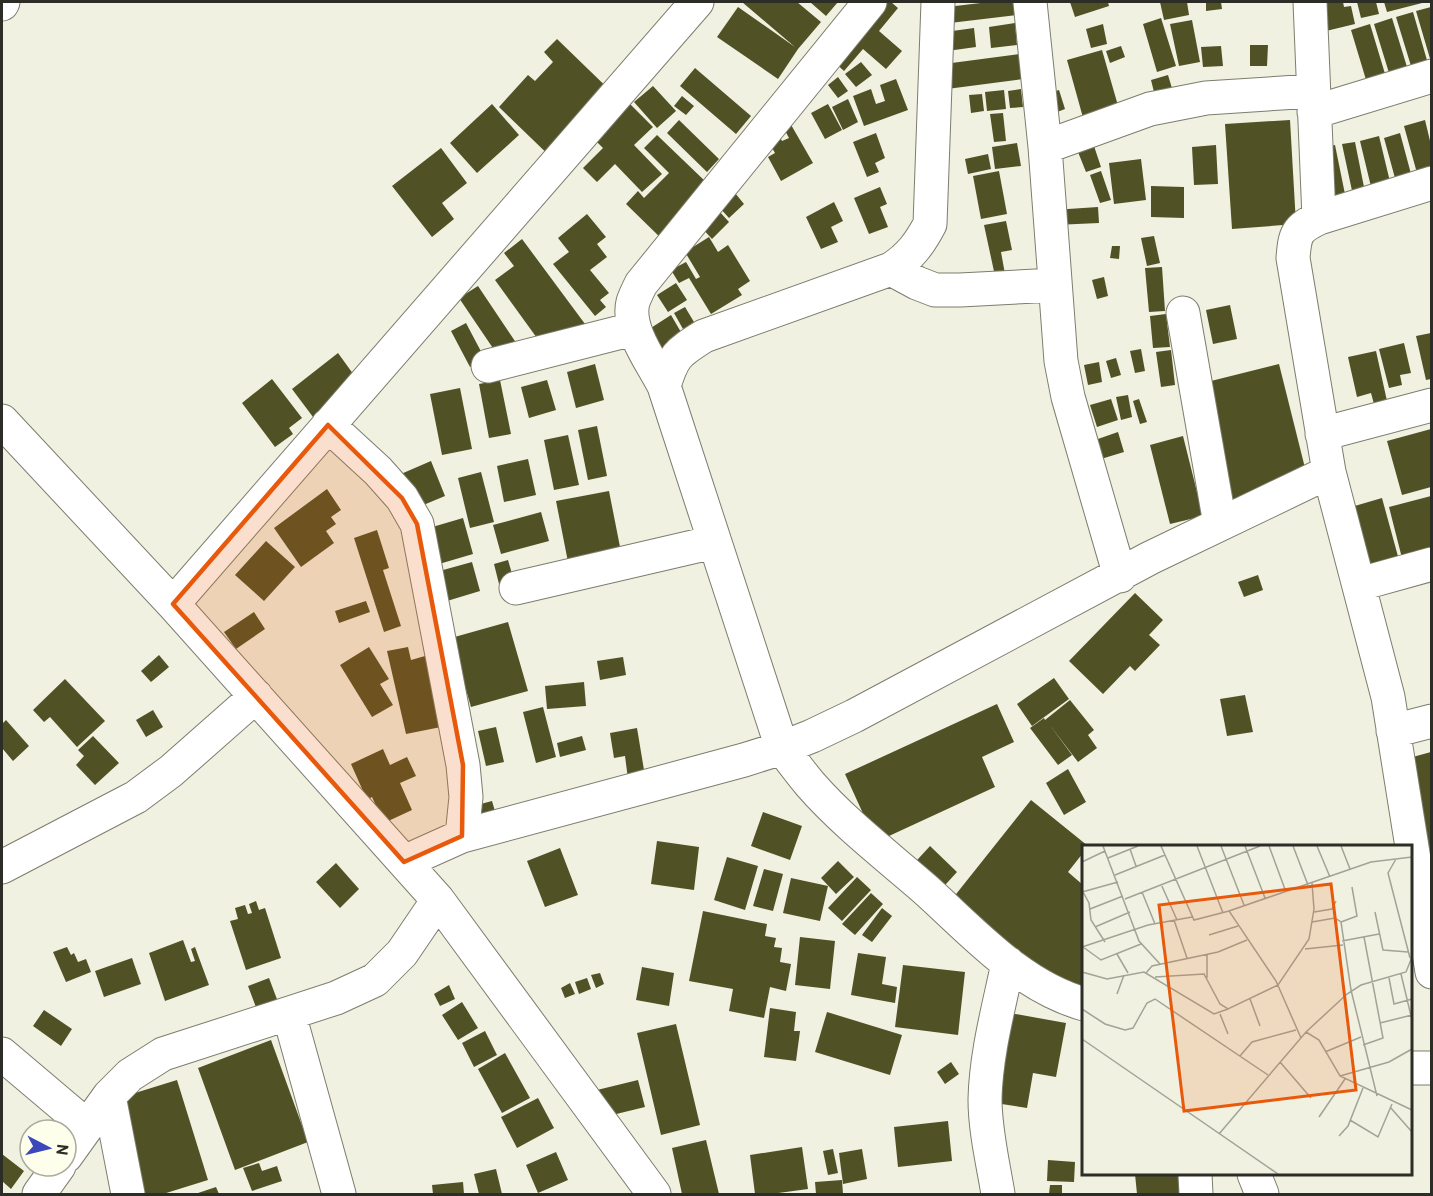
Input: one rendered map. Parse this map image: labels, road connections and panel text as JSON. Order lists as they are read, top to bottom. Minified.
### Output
{"north":"right"}
